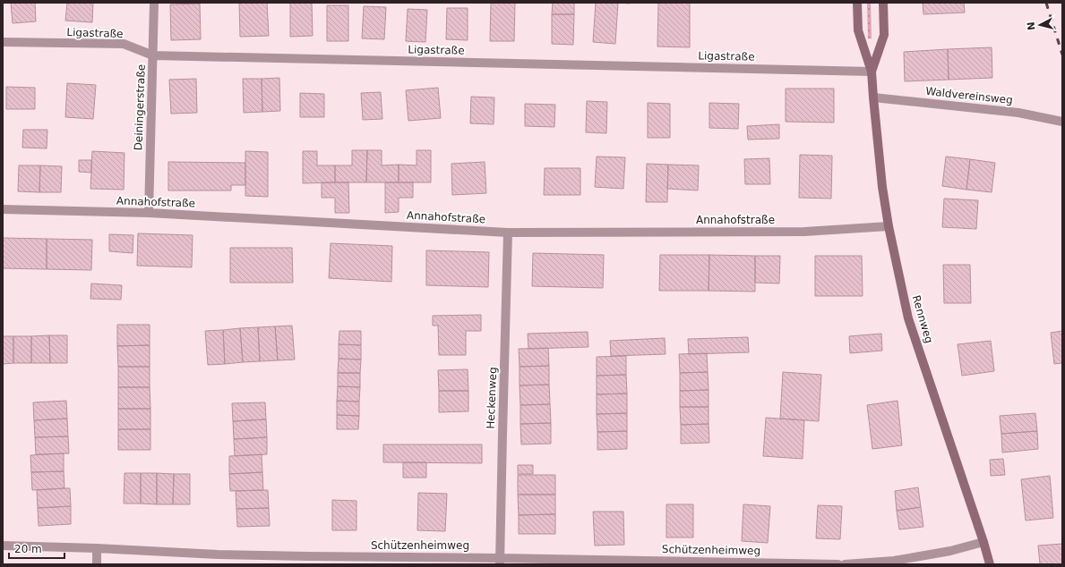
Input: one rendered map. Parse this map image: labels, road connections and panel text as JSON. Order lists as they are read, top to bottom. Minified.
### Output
{"streets":{"street":["Ligastraße","Waldvereinsweg","Deiningerstraße","Annahofstraße","Rennweg","Heckenweg","Schützenheimweg"]},"crossings":[["Ligastraße","Deiningerstraße"],["Ligastraße","Rennweg"],["Waldvereinsweg","Rennweg"],["Deiningerstraße","Annahofstraße"],["Annahofstraße","Rennweg"],["Annahofstraße","Heckenweg"],["Heckenweg","Schützenheimweg"]],"scale_bar":"20 m","north":"left"}
